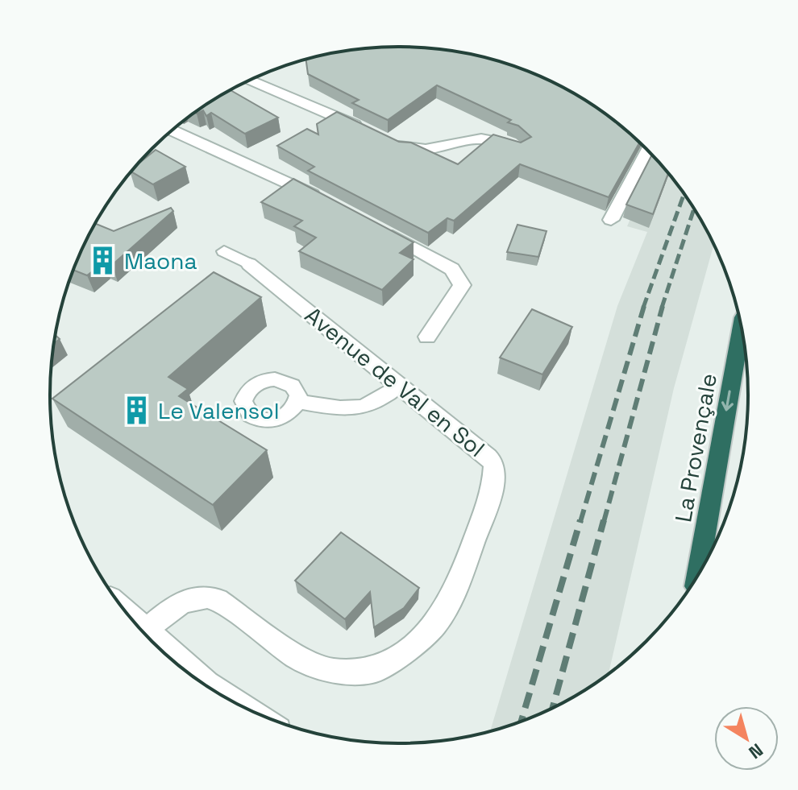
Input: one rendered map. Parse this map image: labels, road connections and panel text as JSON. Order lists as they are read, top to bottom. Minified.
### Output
{"streets":{"highway":["La Provençale"],"street":["Avenue de Val en Sol"]},"one_way":["La Provençale"],"places":{"building":["Maona","Le Valensol"]},"north":"bottom right"}
